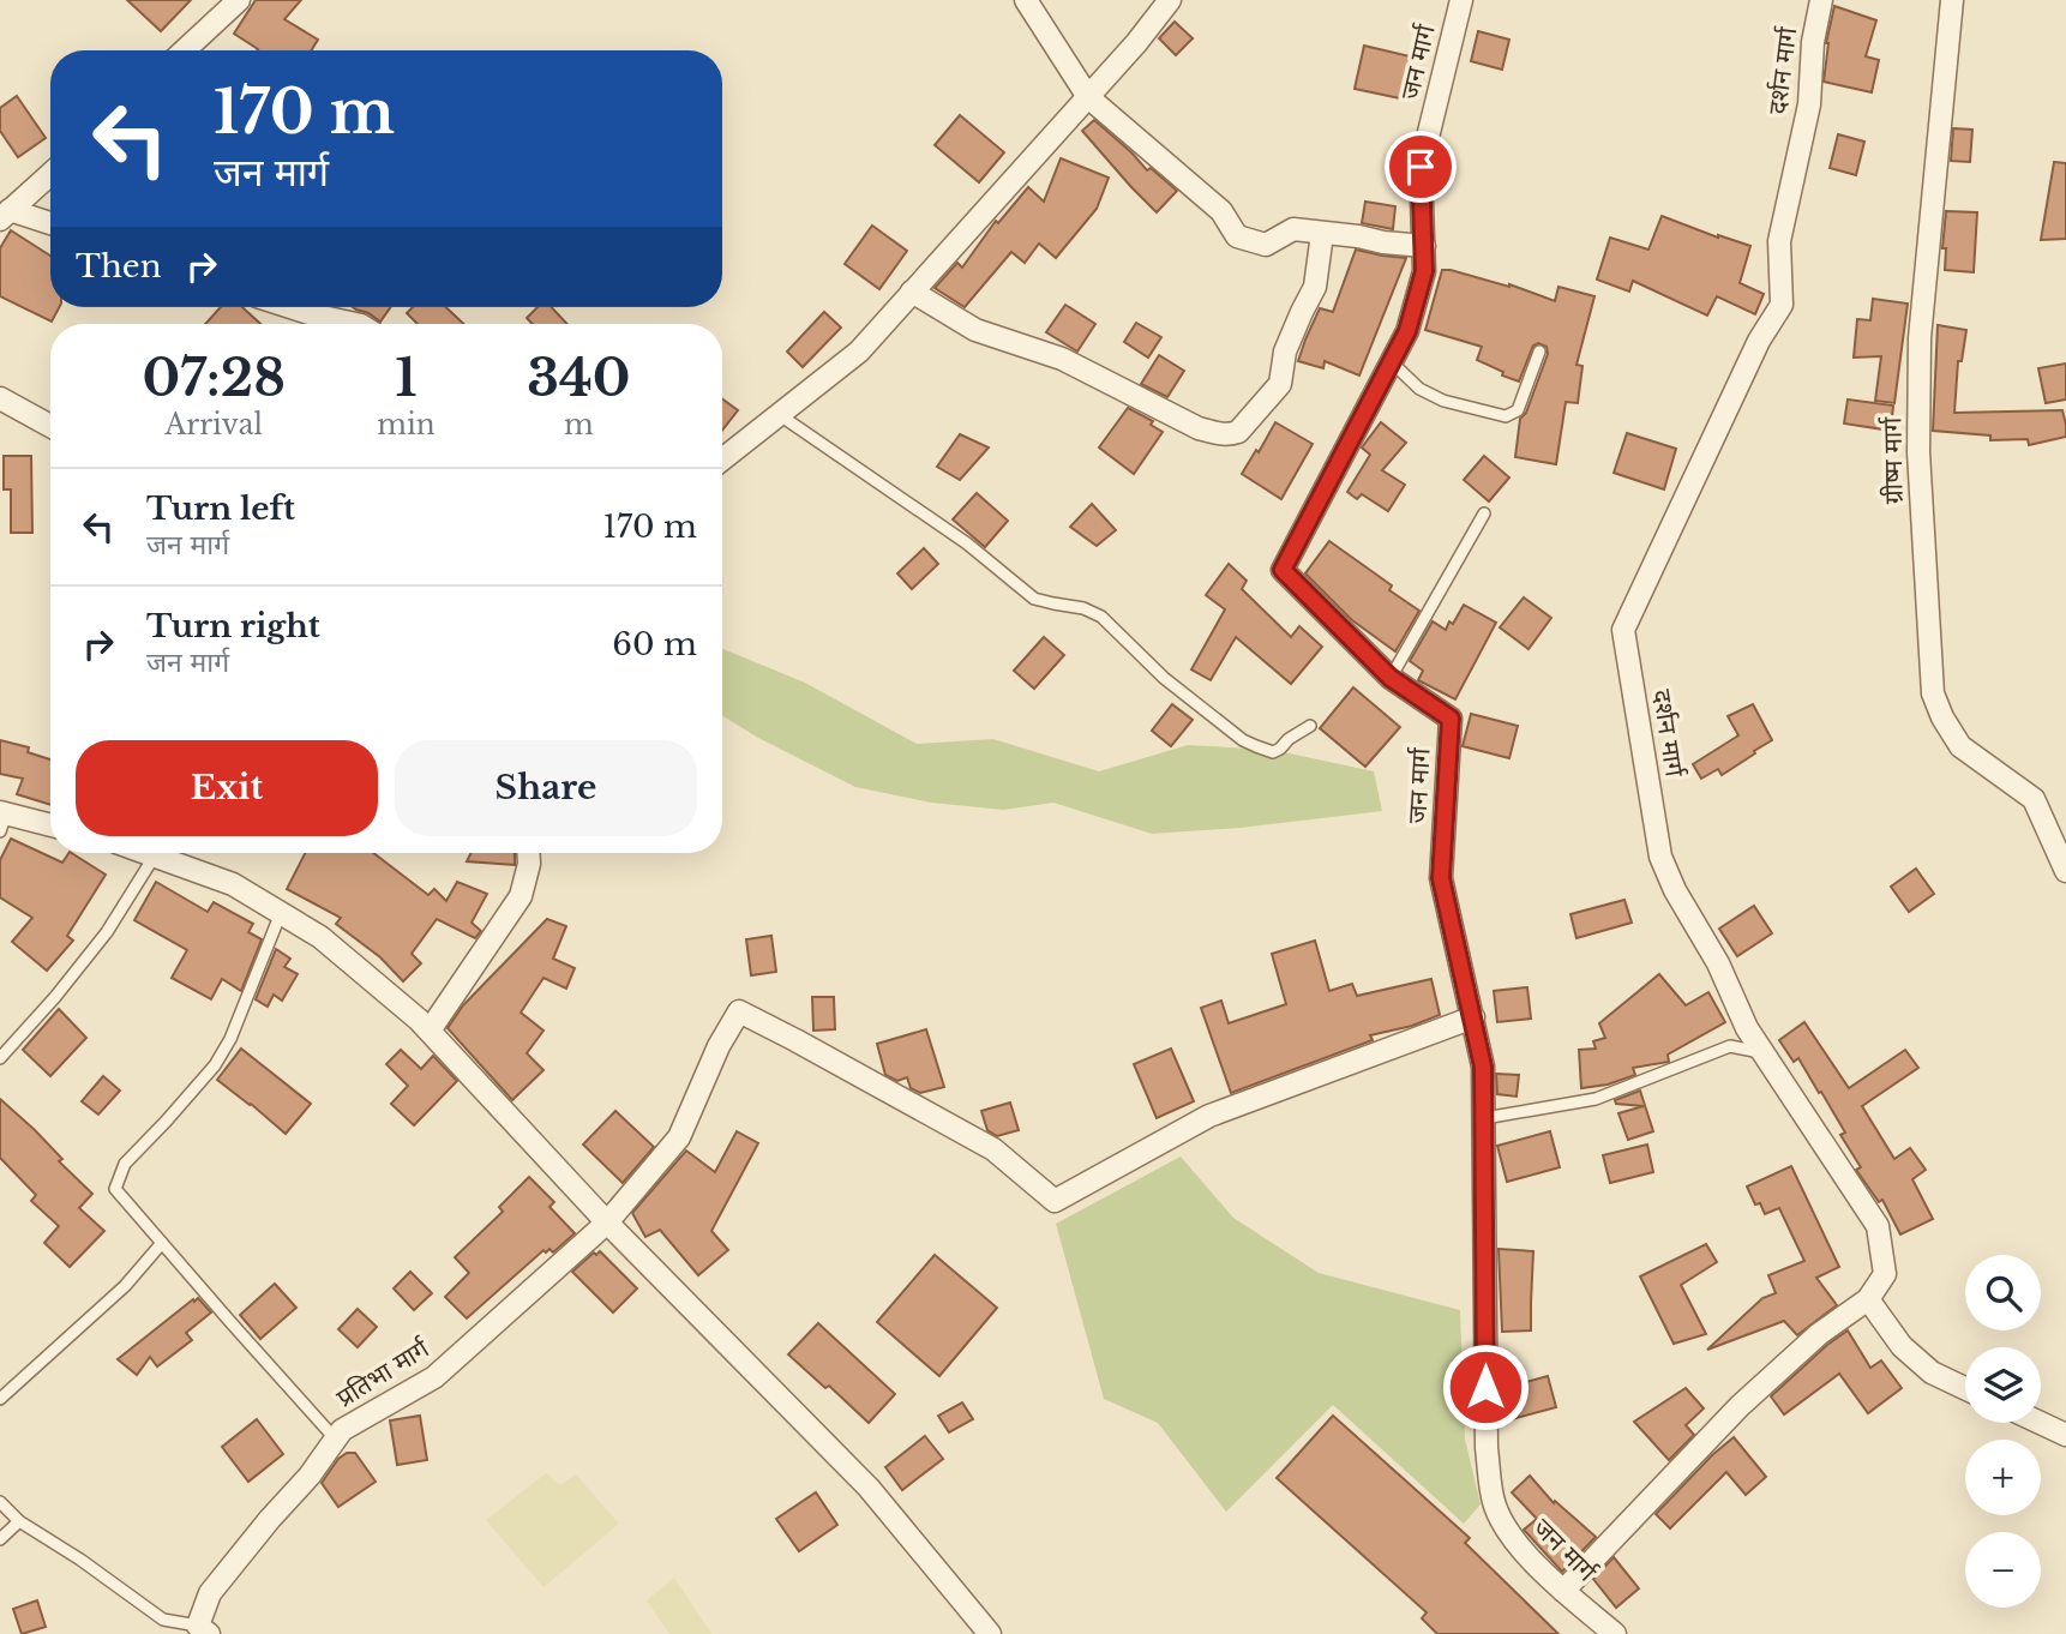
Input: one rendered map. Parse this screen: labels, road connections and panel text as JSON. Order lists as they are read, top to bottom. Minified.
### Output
{"streets":{"street":["जन मार्ग","दर्शन मार्ग","ग्रीष्म मार्ग","प्रतिभा मार्ग"]},"crossings":[["जन मार्ग","प्रतिभा मार्ग"]],"page":{"turn":["170 m","जन मार्ग"],"then":"Then","eta":["07:28","Arrival","1","min","340","m"],"list":[{"name":"Turn left","note":"जन मार्ग","value":"170 m"},{"name":"Turn right","note":"जन मार्ग","value":"60 m"}],"buttons":["Exit","Share"],"map_buttons":["+","−"]}}
